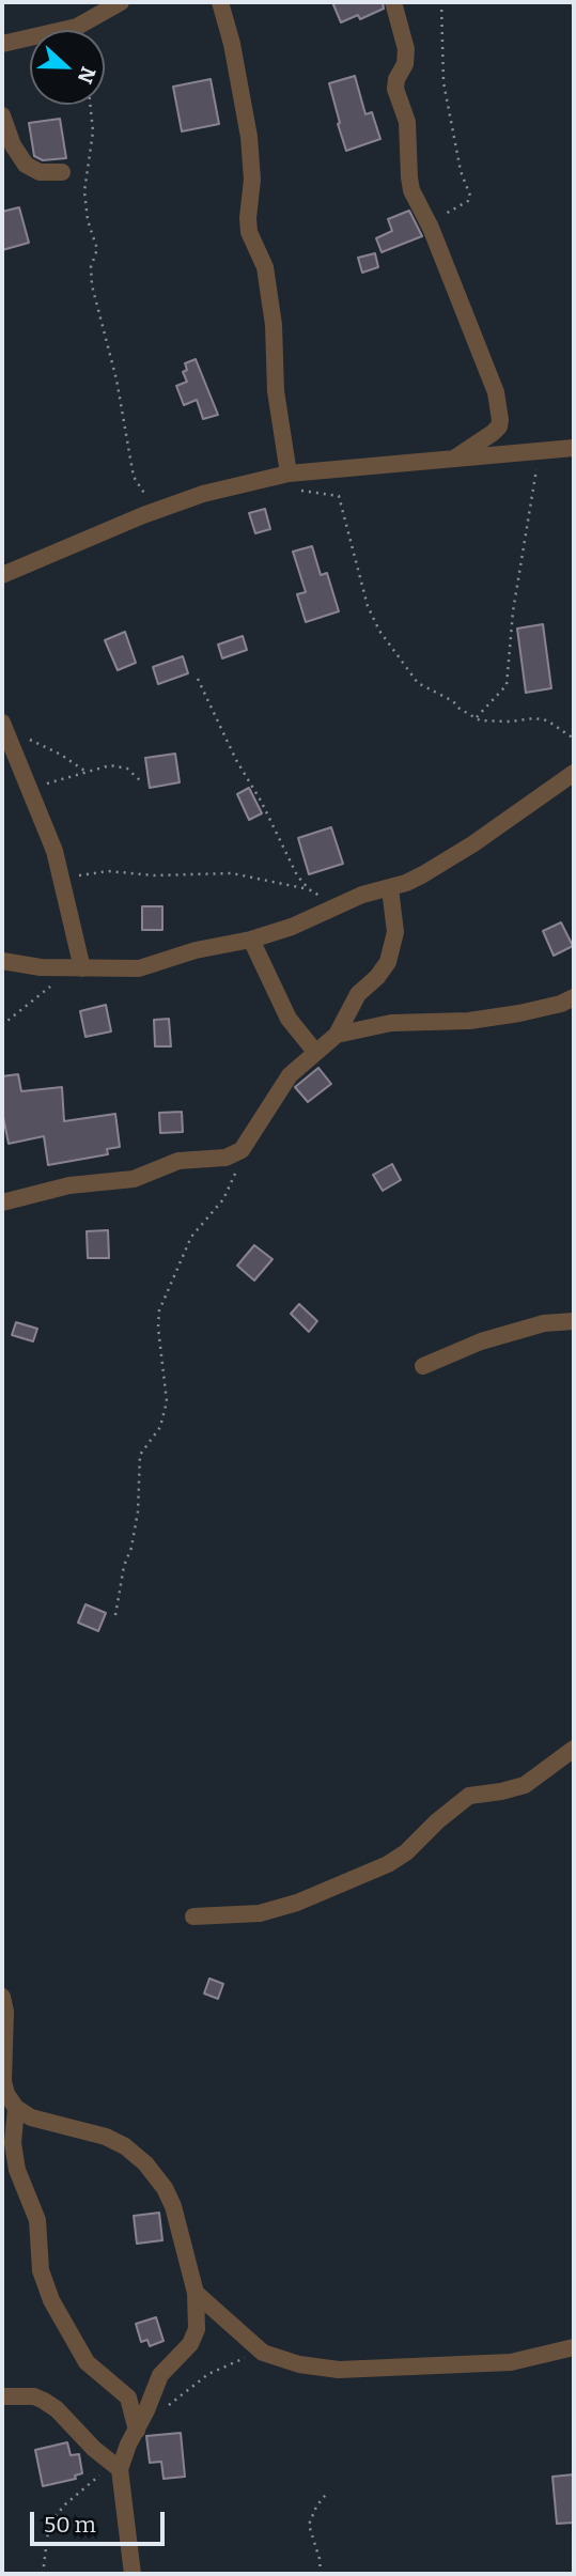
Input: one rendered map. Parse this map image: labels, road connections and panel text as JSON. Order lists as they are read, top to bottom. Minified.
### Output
{"scale_bar":"50 m","north":"right"}
